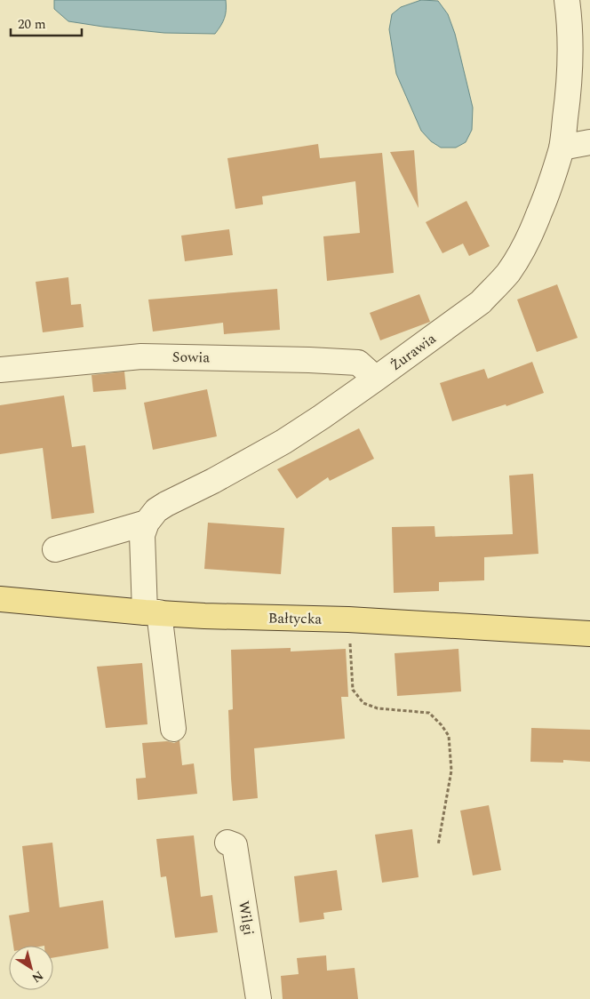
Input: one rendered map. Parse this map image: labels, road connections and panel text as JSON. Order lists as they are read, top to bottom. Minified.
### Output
{"streets":{"main road":["Bałtycka"],"street":["Żurawia","Sowia","Wilgi"]},"crossings":[["Żurawia","Sowia"]],"scale_bar":"20 m","north":"bottom right"}
